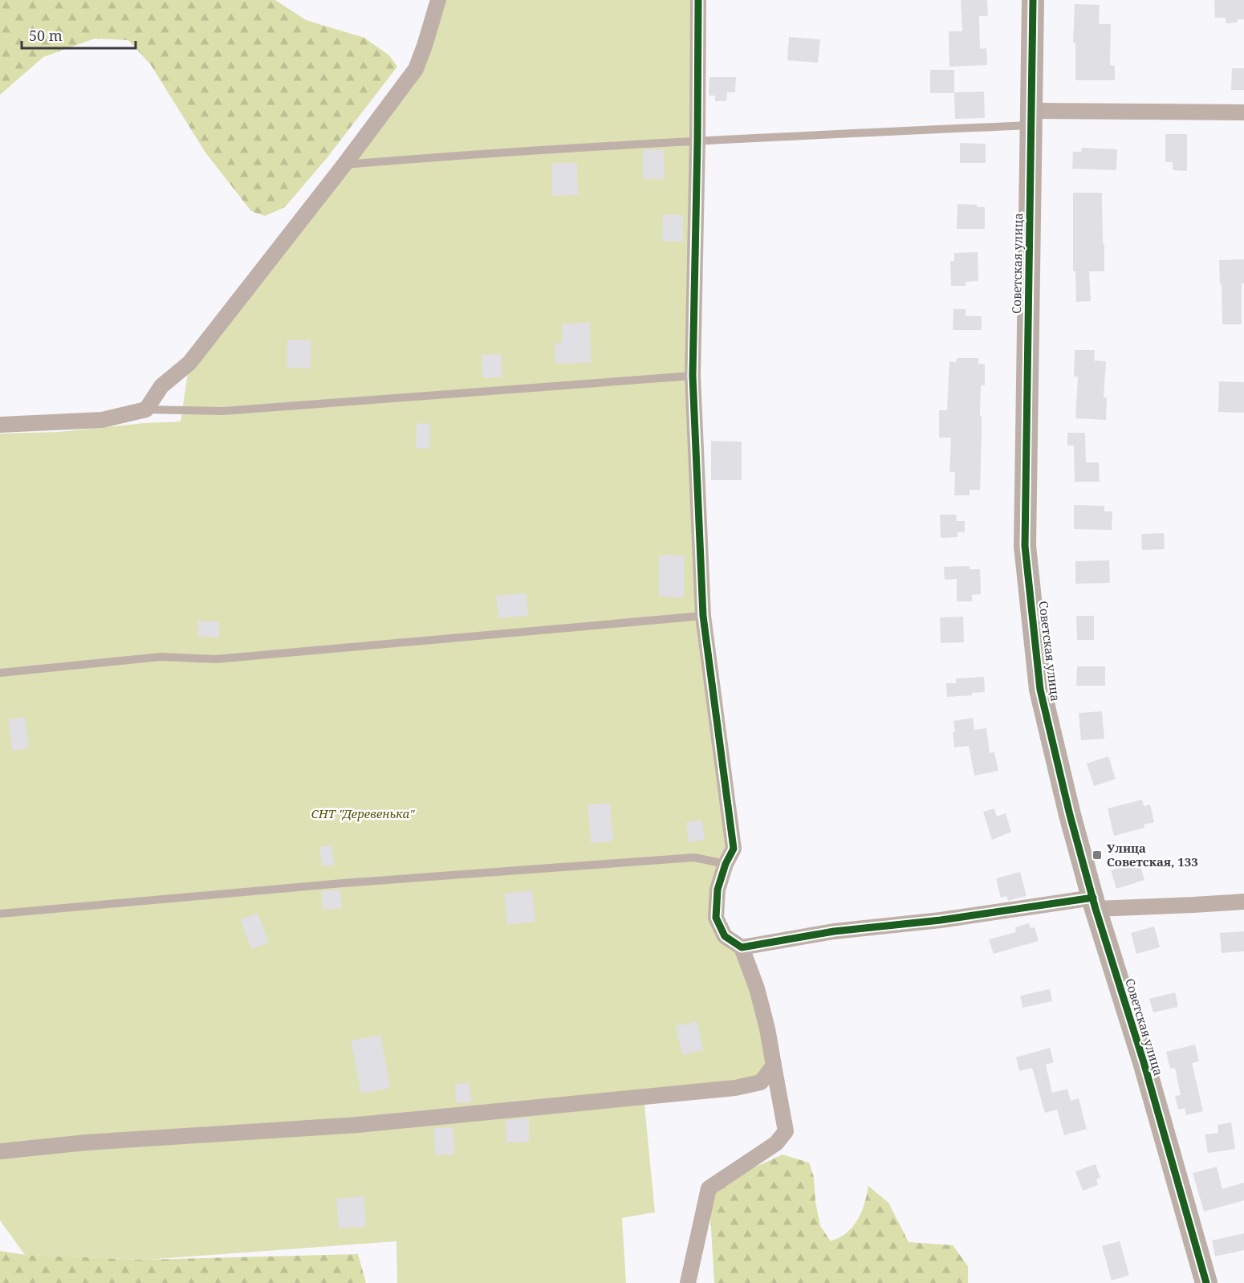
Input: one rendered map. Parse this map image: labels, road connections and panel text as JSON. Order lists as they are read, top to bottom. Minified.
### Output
{"streets":{"street":["Советская улица"]},"parks":["СНТ \"Деревенька\""],"places":{"transit":["Улица Советская, 133"]},"scale_bar":"50 m"}
